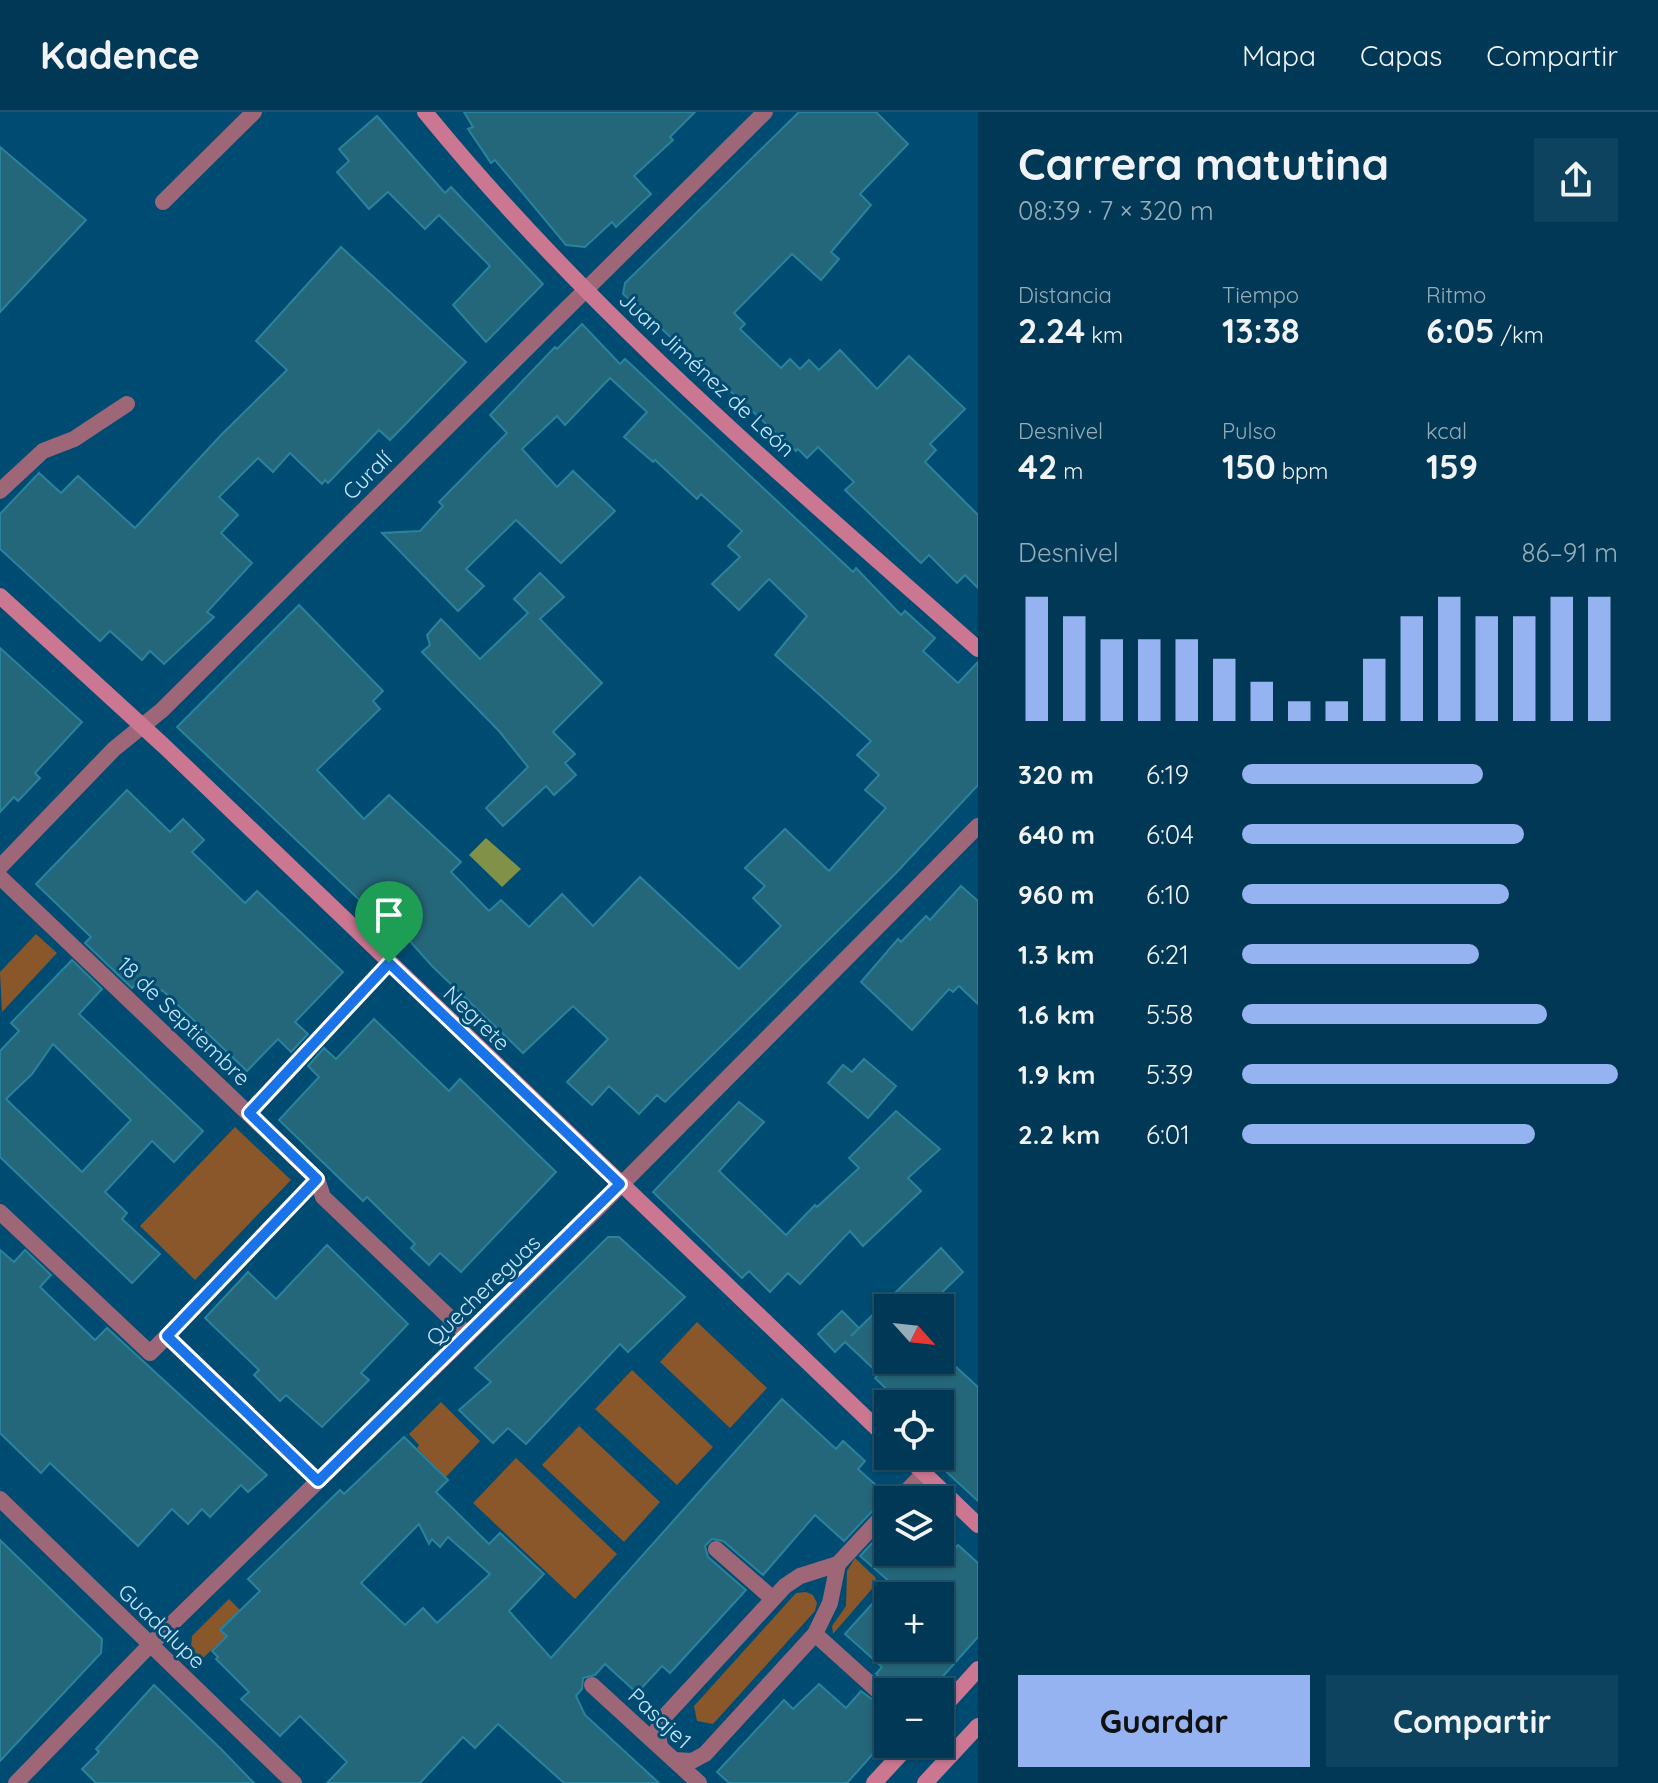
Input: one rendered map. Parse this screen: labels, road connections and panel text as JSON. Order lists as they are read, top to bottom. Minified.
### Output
{"streets":{"main road":["Juan Jiménez de León","Negrete"],"street":["Curalí","18 de Septiembre","Quechereguas","Guadalupe","Pasaje1"]},"crossings":[["Juan Jiménez de León","Curalí"],["Curalí","Negrete"],["Negrete","Quechereguas"],["18 de Septiembre","Quechereguas"],["Quechereguas","Guadalupe"]],"north":"bottom right","page":{"header":"Kadence","nav":["Mapa","Capas","Compartir"],"heading":["Carrera matutina","08:39 · 7 × 320 m"],"stats":[["Distancia","2.24 km"],["Tiempo","13:38"],["Ritmo","6:05 /km"],["Desnivel","42 m"],["Pulso","150 bpm"],["kcal","159"]],"chart":["Desnivel","86–91 m"],"list":[{"name":"320 m","note":"6:19"},{"name":"640 m","note":"6:04"},{"name":"960 m","note":"6:10"},{"name":"1.3 km","note":"6:21"},{"name":"1.6 km","note":"5:58"},{"name":"1.9 km","note":"5:39"},{"name":"2.2 km","note":"6:01"}],"map_buttons":["+","−"],"buttons":["Guardar","Compartir"]}}
